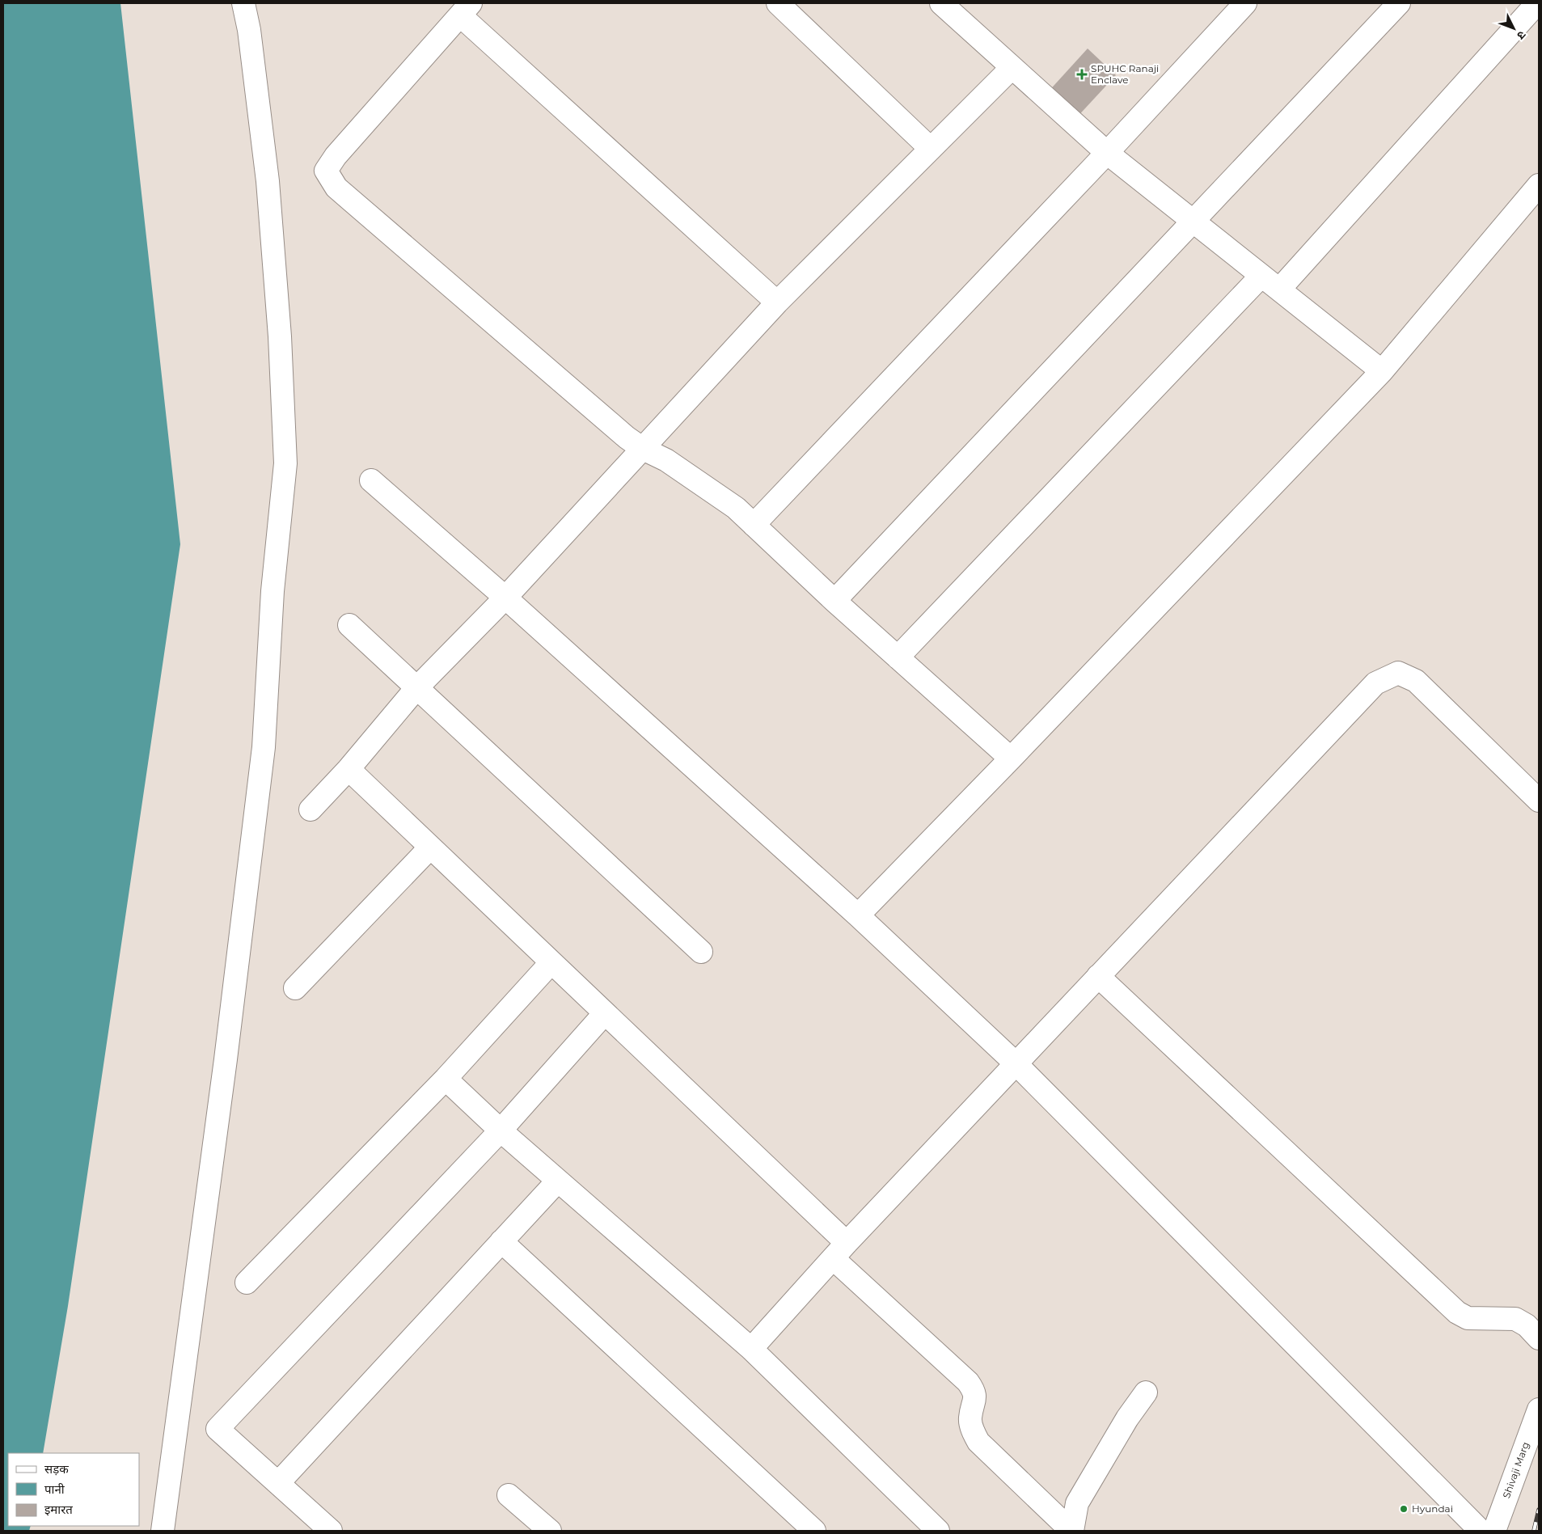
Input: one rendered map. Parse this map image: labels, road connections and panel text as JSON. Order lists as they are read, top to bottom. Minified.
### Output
{"streets":{"street":["Shivaji Marg"]},"places":{"health":["SPUHC Ranaji Enclave"],"other":["Hyundai"]},"legend":["सड़क","पानी","इमारत"],"north":"bottom right"}
